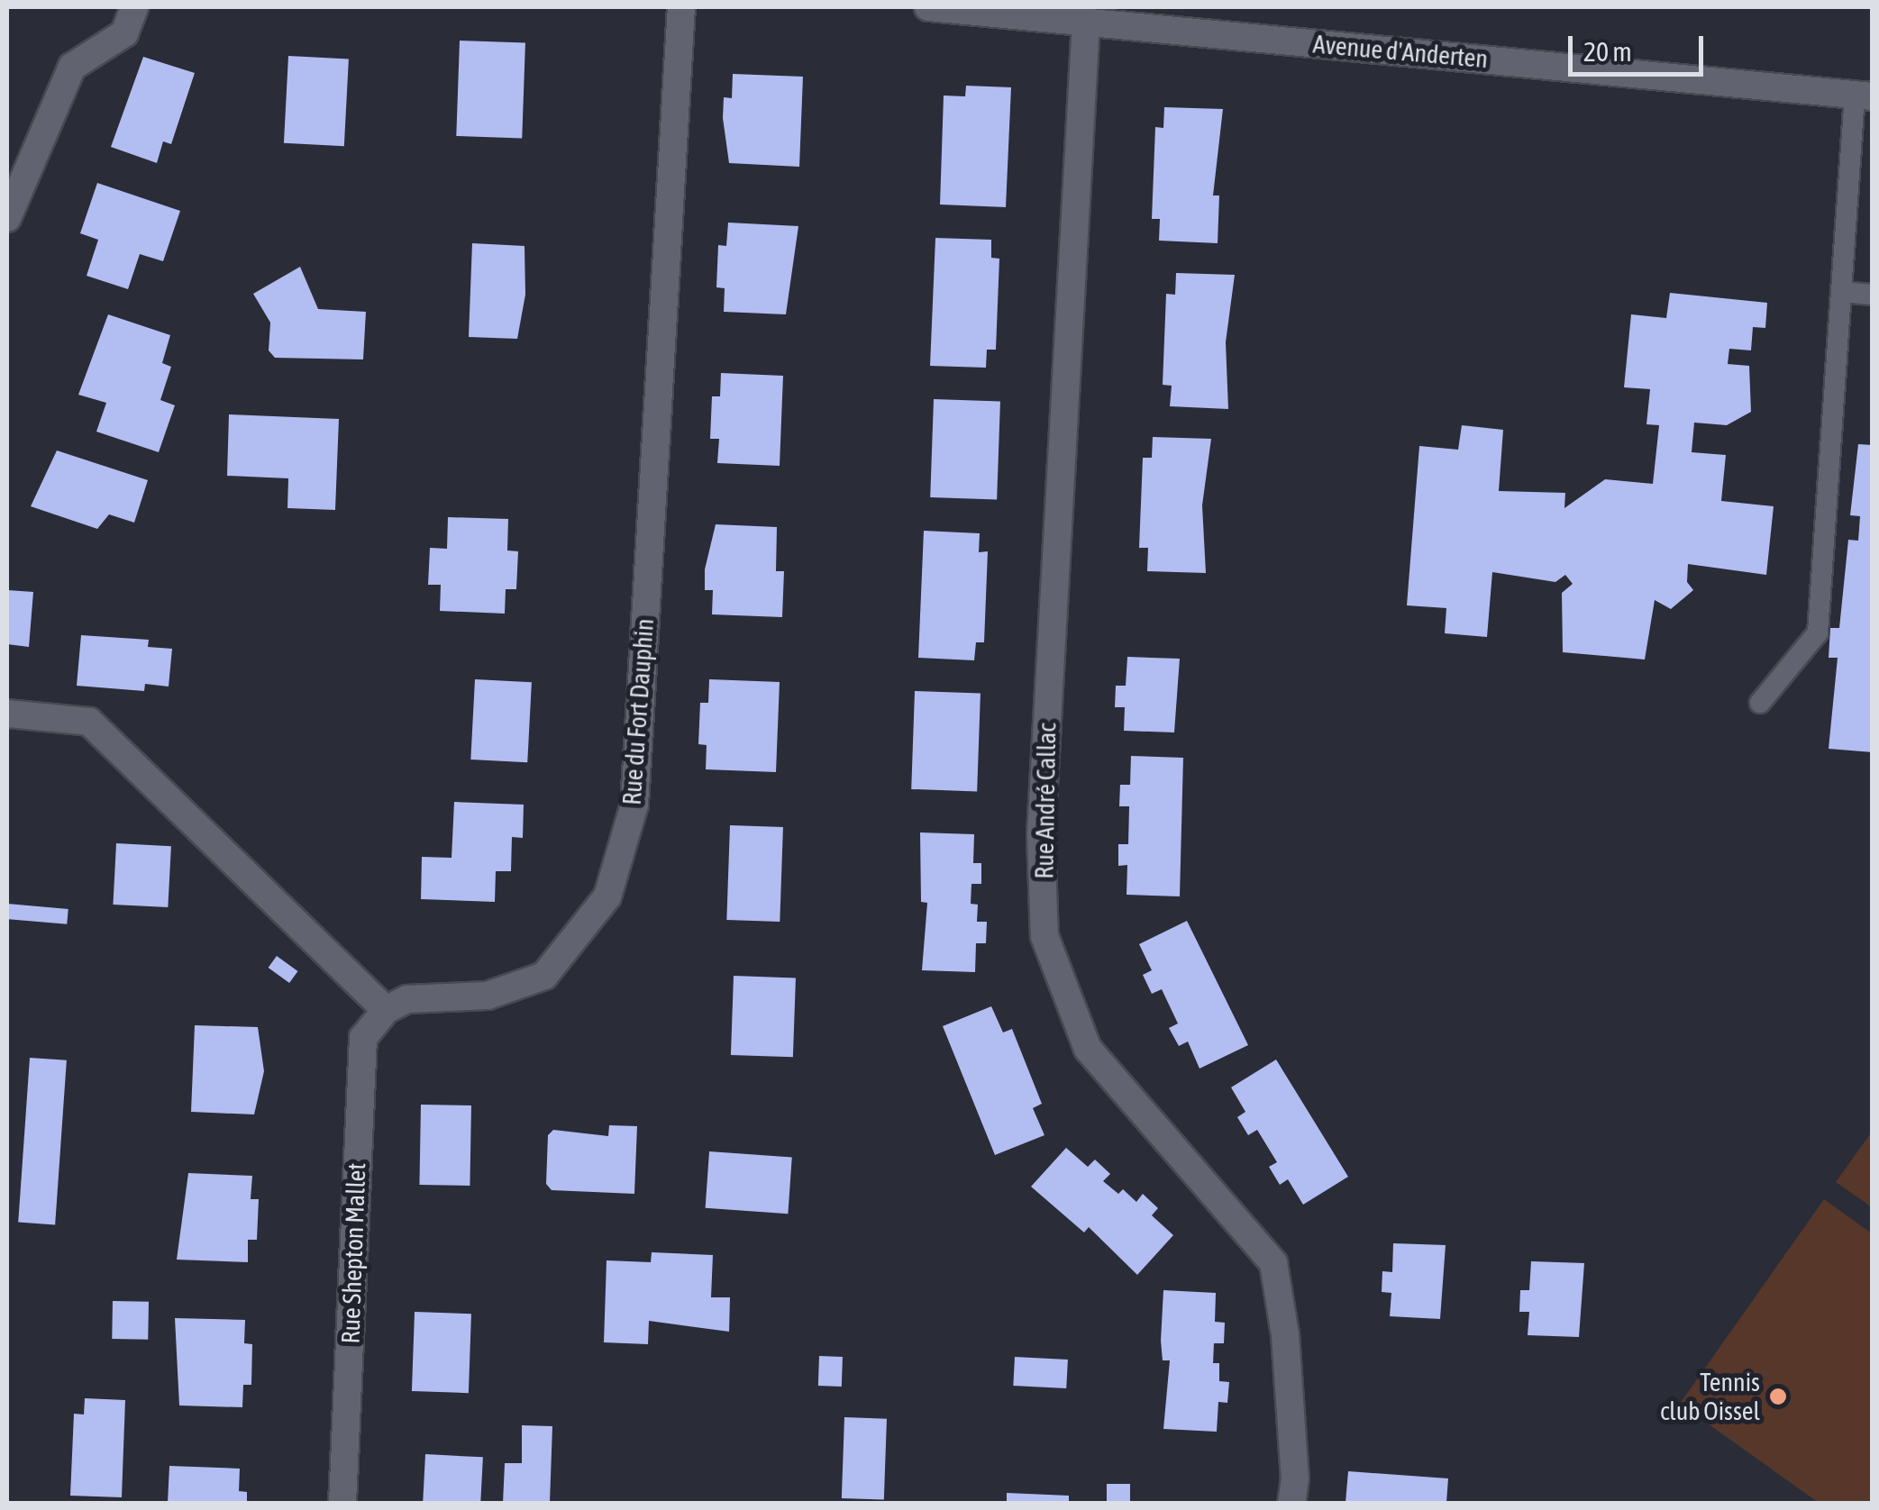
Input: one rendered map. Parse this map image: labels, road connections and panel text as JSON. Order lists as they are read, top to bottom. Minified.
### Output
{"streets":{"street":["Avenue d'Anderten","Rue du Fort Dauphin","Rue André Callac","Rue Shepton Mallet"]},"crossings":[["Avenue d'Anderten","Rue André Callac"],["Rue du Fort Dauphin","Rue Shepton Mallet"]],"places":["Tennis club Oissel"],"scale_bar":"20 m"}
